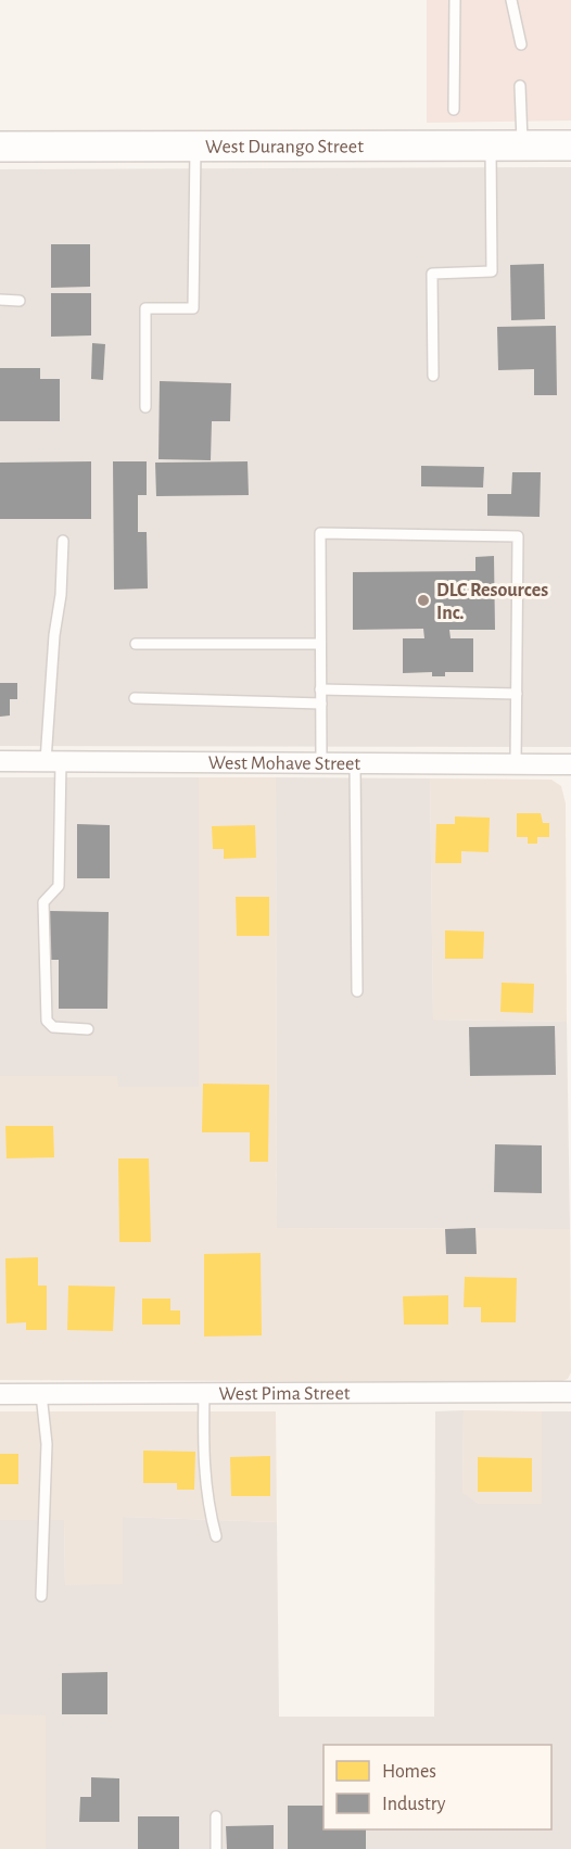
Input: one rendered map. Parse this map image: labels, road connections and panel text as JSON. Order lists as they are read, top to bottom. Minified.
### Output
{"streets":{"street":["West Durango Street","West Mohave Street","West Pima Street"]},"places":["DLC Resources Inc."],"legend":["Homes","Industry"]}
